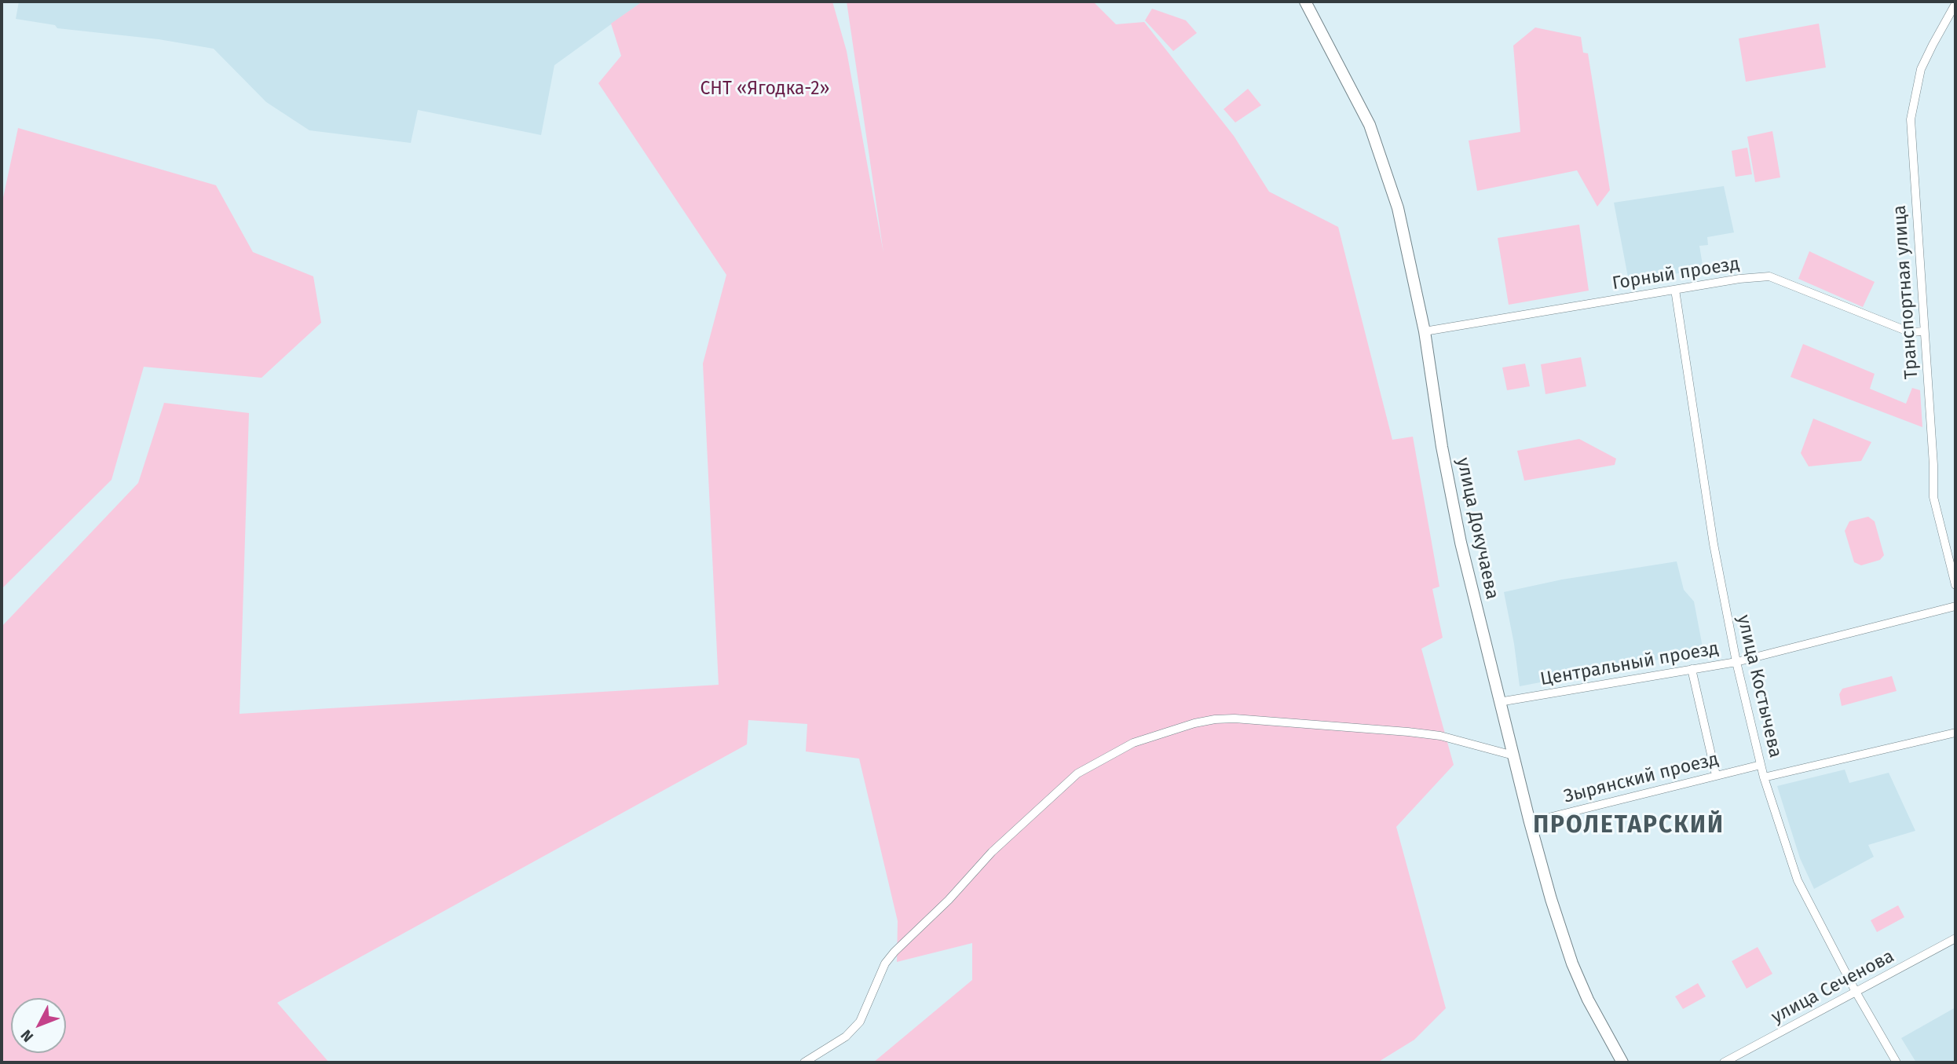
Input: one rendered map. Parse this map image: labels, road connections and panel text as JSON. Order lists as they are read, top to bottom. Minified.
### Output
{"streets":{"main road":["улица Докучаева"],"street":["Горный проезд","Транспортная улица","Центральный проезд","улица Костычева","Зырянский проезд","улица Сеченова"]},"crossings":[["Горный проезд","Транспортная улица"],["Горный проезд","улица Докучаева"],["Горный проезд","улица Костычева"],["улица Докучаева","Центральный проезд"],["улица Докучаева","Зырянский проезд"],["Центральный проезд","улица Костычева"],["улица Костычева","Зырянский проезд"],["улица Костычева","улица Сеченова"]],"districts":["ПРОЛЕТАРСКИЙ"],"parks":["СНТ «Ягодка-2»"],"north":"bottom left"}
